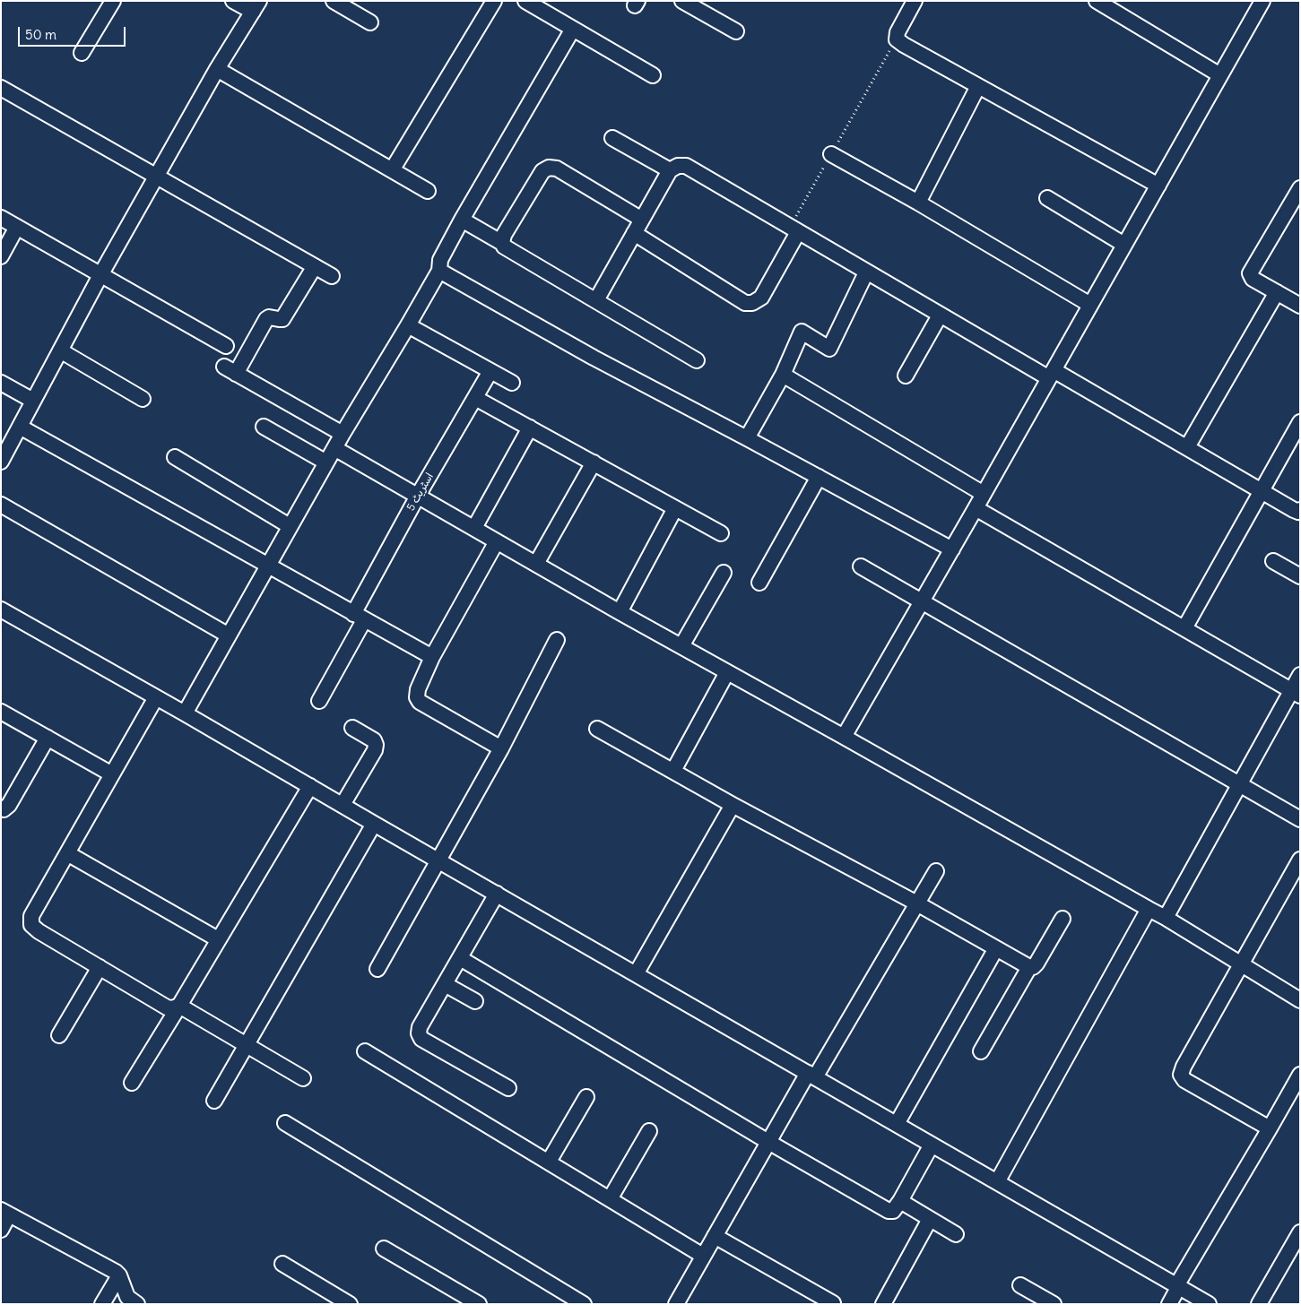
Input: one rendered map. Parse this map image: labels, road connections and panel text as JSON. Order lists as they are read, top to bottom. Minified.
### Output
{"streets":{"street":["اسٹریٹ 5"]},"scale_bar":"50 m"}
